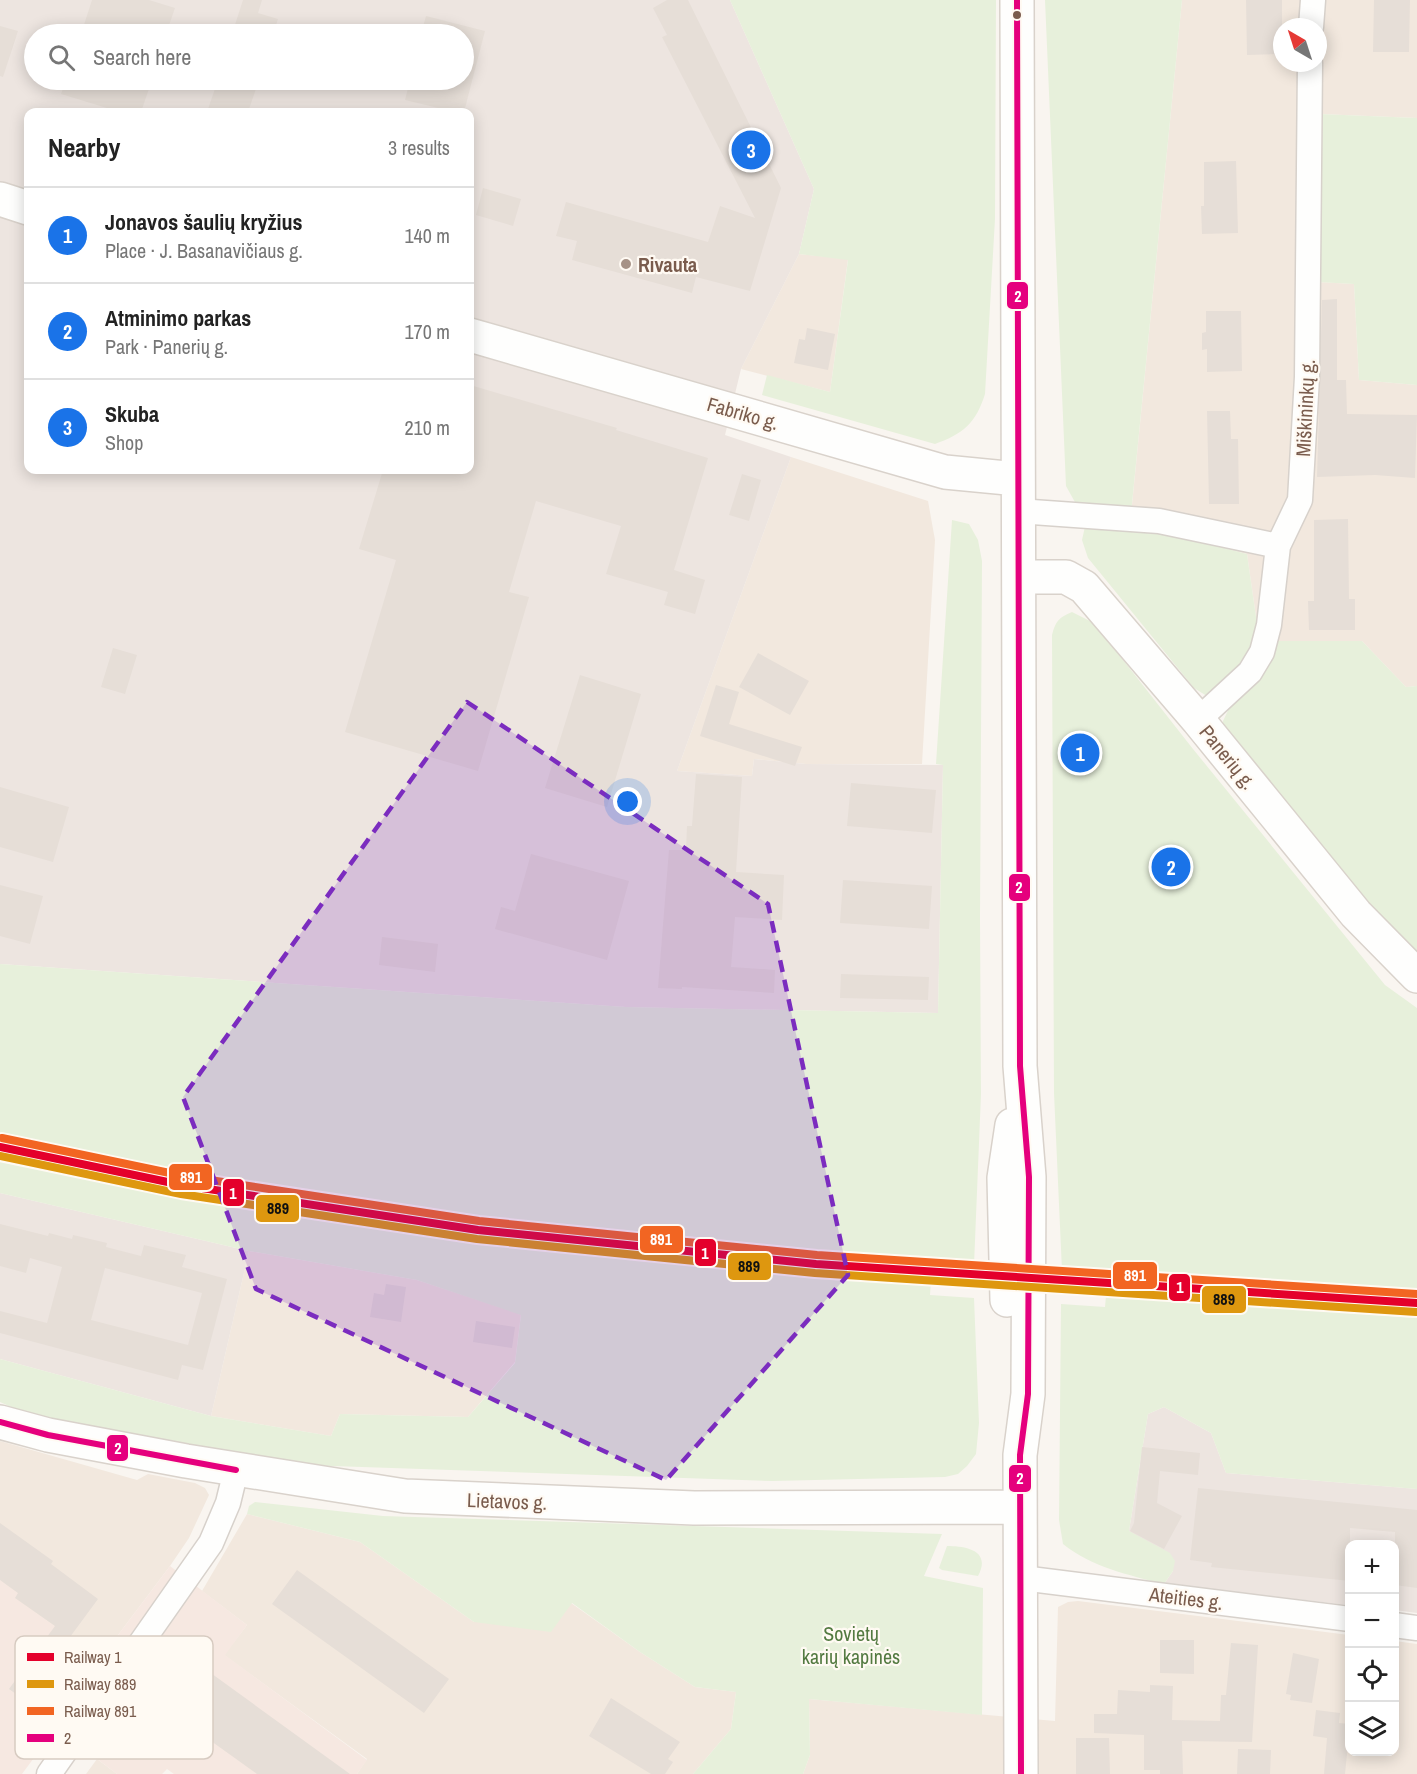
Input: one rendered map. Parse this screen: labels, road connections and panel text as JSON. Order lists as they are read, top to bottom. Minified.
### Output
{"streets":{"main road":["Fabriko g.","Panerių g.","Lietavos g."],"street":["Miškininkų g.","Ateities g."]},"crossings":[["Miškininkų g.","Panerių g."]],"parks":["Sovietų karių kapinės"],"places":["Rivauta"],"lines":["transit line 2","rail line 891","rail line 1","rail line 889"],"legend":["Railway 1","Railway 889","Railway 891","2"],"north":"top left","page":{"search":"Search here","heading":["Nearby","3 results"],"pins":["3","1","2"],"list":[{"mark":"1","name":"Jonavos šaulių kryžius","note":"Place · J. Basanavičiaus g.","value":"140 m"},{"mark":"2","name":"Atminimo parkas","note":"Park · Panerių g.","value":"170 m"},{"mark":"3","name":"Skuba","note":"Shop","value":"210 m"}],"map_buttons":["+","−"]}}
